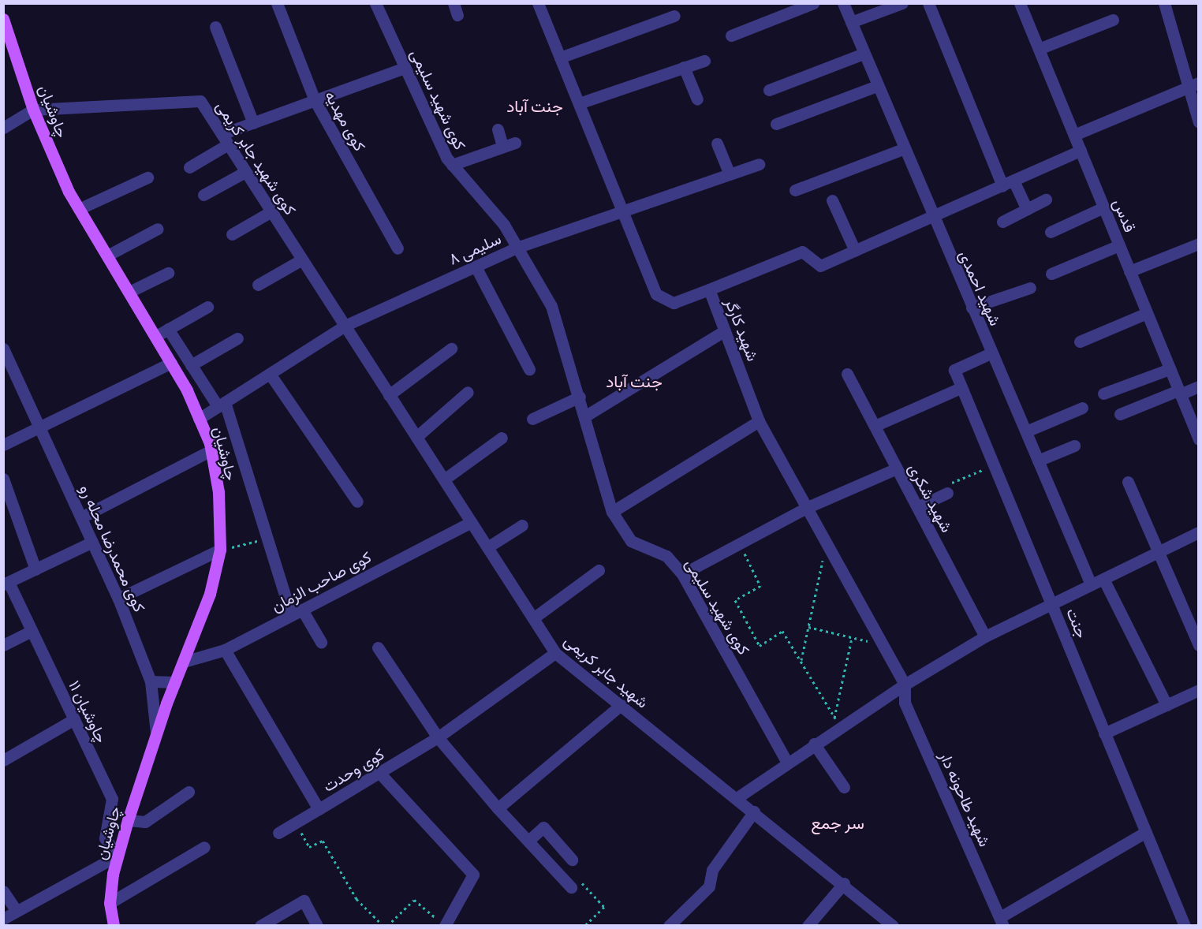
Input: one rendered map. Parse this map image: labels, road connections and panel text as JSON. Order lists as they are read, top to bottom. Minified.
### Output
{"streets":{"main road":["چاوشیان"],"street":["کوی شهید سلیمی","کوی مهدیه","کوی شهید جابر کریمی","قدس","سلیمی ۸","شهید احمدی","شهید کارگر","شهید شکری","کوی محمدرضا محله رو","کوی صاحب الزمان","جنت","شهید جابر کریمی","چاوشیان ۱۱","کوی وحدت","شهيد طاحونه دار"]},"crossings":[["کوی شهید سلیمی","سلیمی ۸"],["چاوشیان","کوی شهید جابر کریمی"],["چاوشیان","سلیمی ۸"],["چاوشیان","کوی محمدرضا محله رو"],["چاوشیان","کوی صاحب الزمان"],["چاوشیان","چاوشیان ۱۱"],["کوی شهید جابر کریمی","سلیمی ۸"],["کوی شهید جابر کریمی","شهید جابر کریمی"],["سلیمی ۸","شهید کارگر"],["سلیمی ۸","شهید جابر کریمی"],["شهید احمدی","جنت"],["شهید کارگر","شهيد طاحونه دار"],["کوی صاحب الزمان","شهید جابر کریمی"],["کوی صاحب الزمان","کوی وحدت"],["شهید جابر کریمی","کوی وحدت"]],"districts":["جنت آباد","جنت آباد","سر جمع"]}
